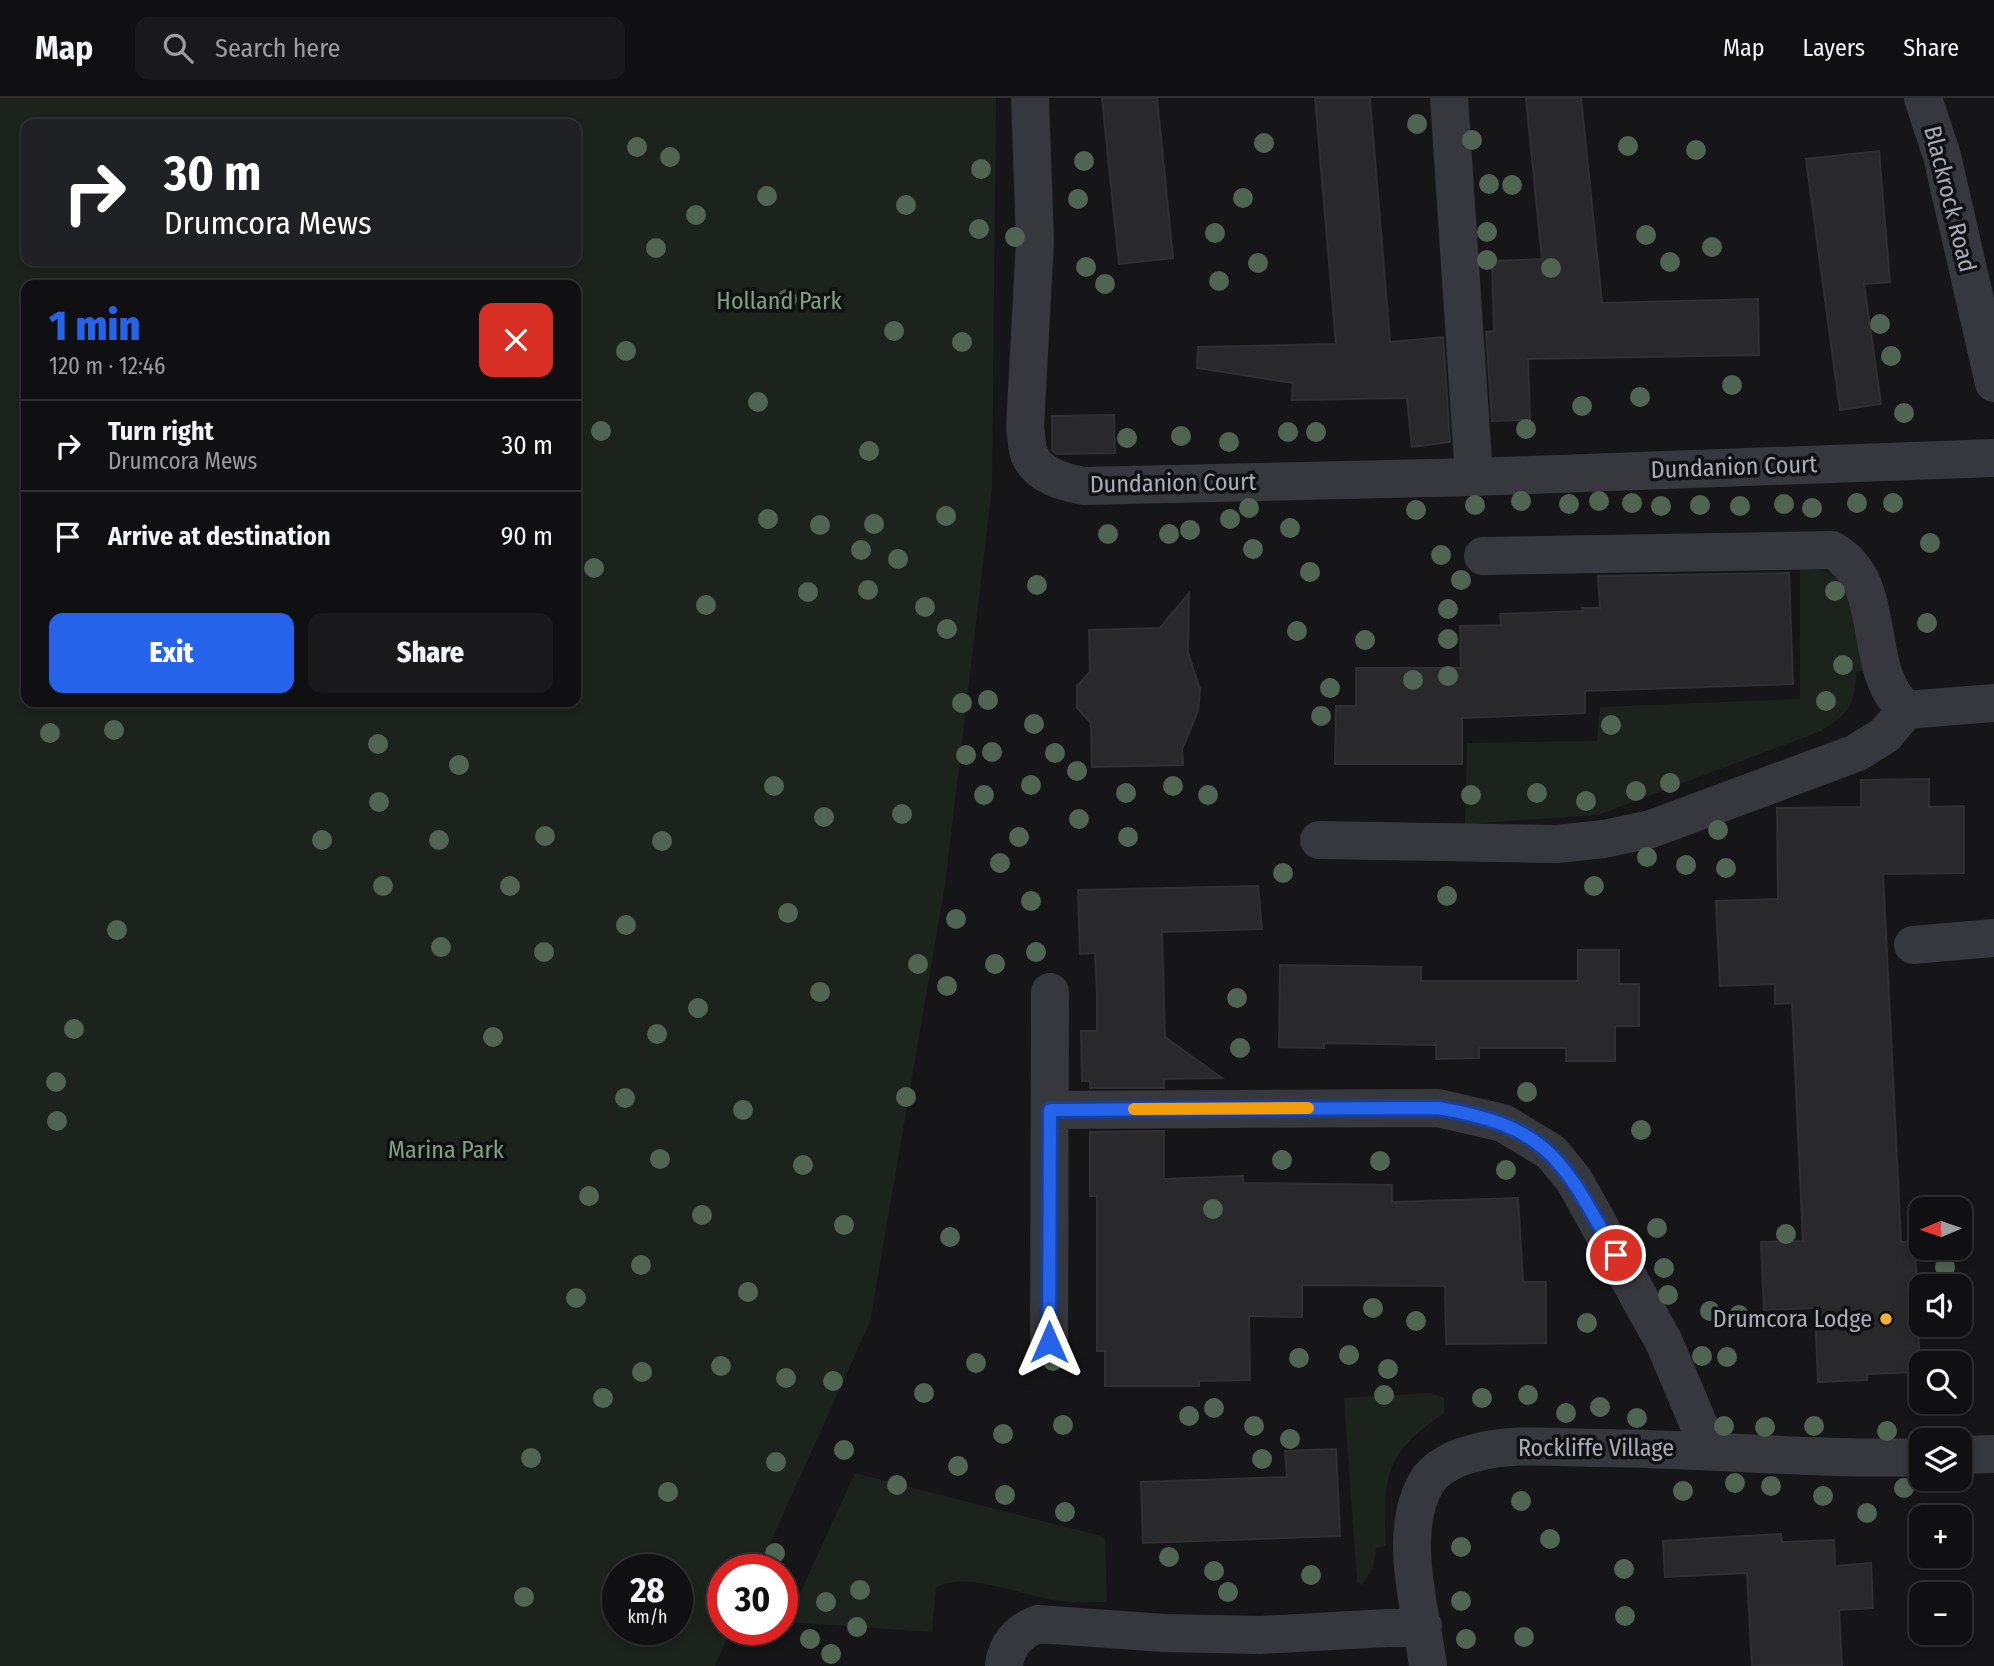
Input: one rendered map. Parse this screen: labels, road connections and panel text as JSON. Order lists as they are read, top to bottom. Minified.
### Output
{"streets":{"street":["Blackrock Road","Dundanion Court","Rockliffe Village"]},"parks":["Holland Park","Marina Park"],"places":["Drumcora Lodge"],"north":"left","page":{"header":"Map","search":"Search here","nav":["Map","Layers","Share"],"turn":["30 m","Drumcora Mews"],"heading":["1 min","120 m · 12:46"],"list":[{"name":"Turn right","note":"Drumcora Mews","value":"30 m"},{"name":"Arrive at destination","value":"90 m"}],"buttons":["Exit","Share"],"map_buttons":["+","−"],"speed":"28 km/h","limit":"30"}}
